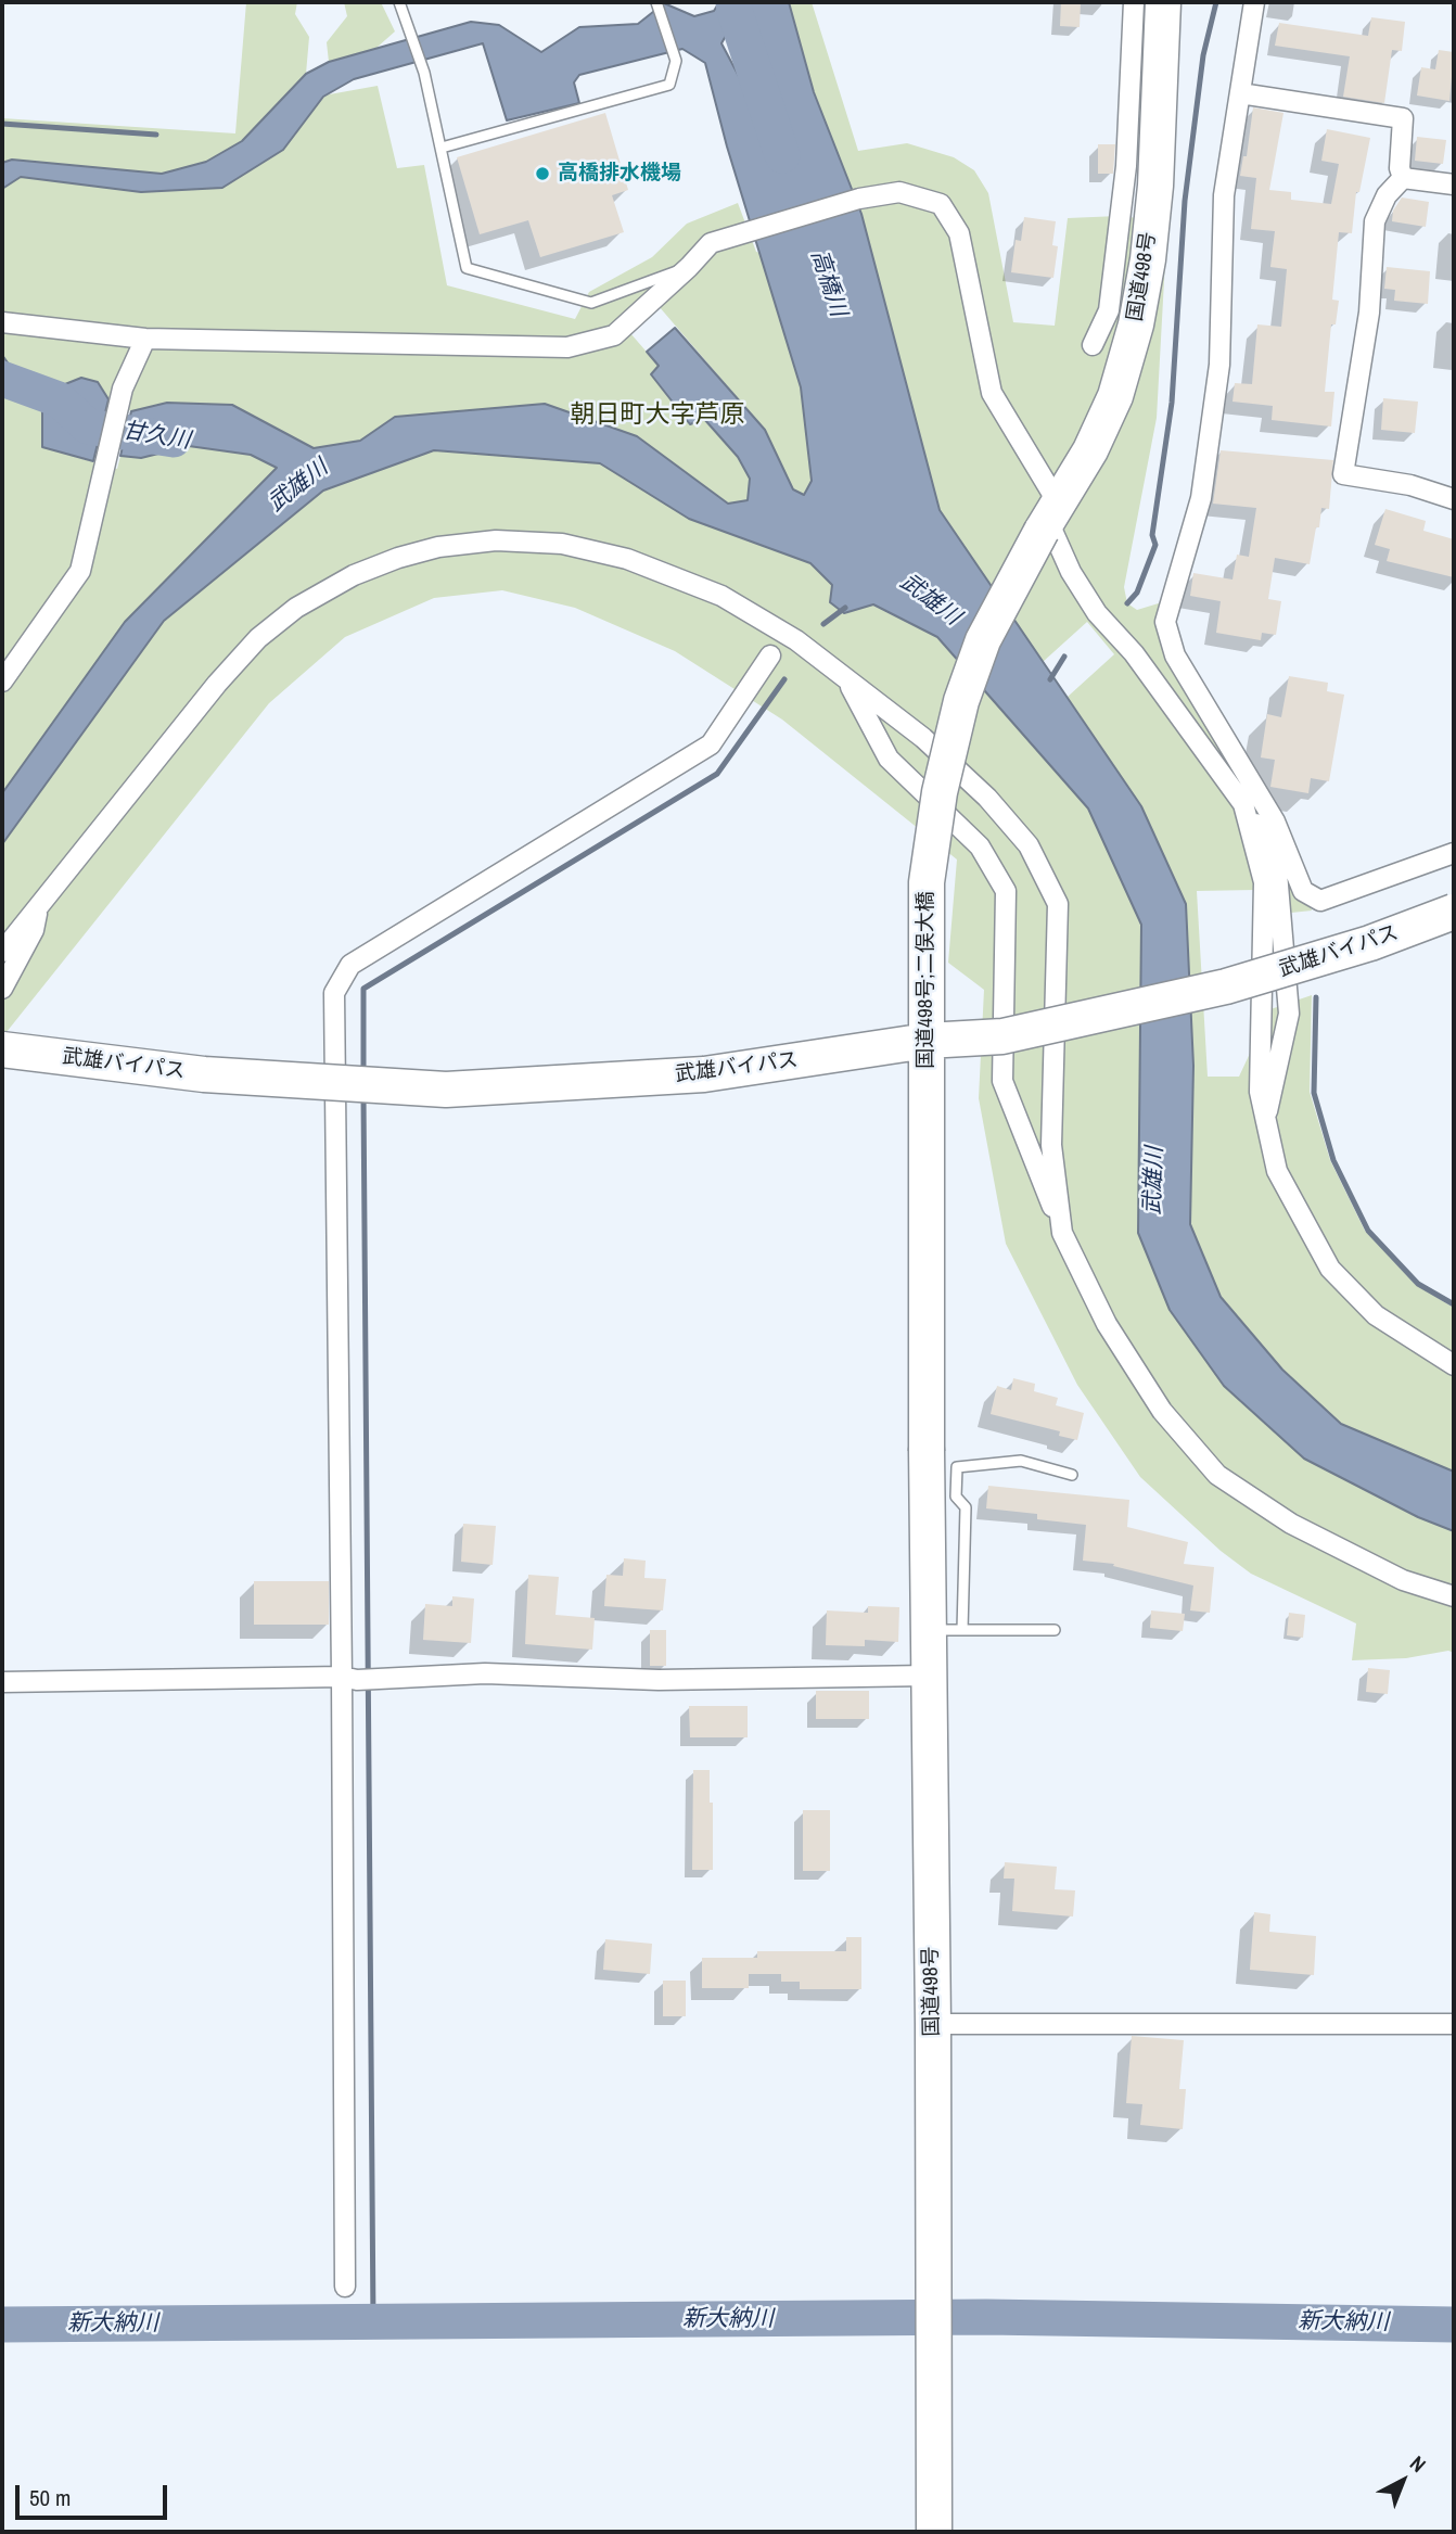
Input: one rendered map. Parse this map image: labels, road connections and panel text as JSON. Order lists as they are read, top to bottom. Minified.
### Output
{"streets":{"highway":["国道498号","武雄バイパス","国道498号;二俣大橋"]},"crossings":[["国道498号","国道498号;二俣大橋"],["武雄バイパス","国道498号;二俣大橋"]],"districts":["朝日町大字芦原"],"water":["高橋川","甘久川","武雄川","新大納川"],"places":["高橋排水機場"],"scale_bar":"50 m","north":"top right"}
